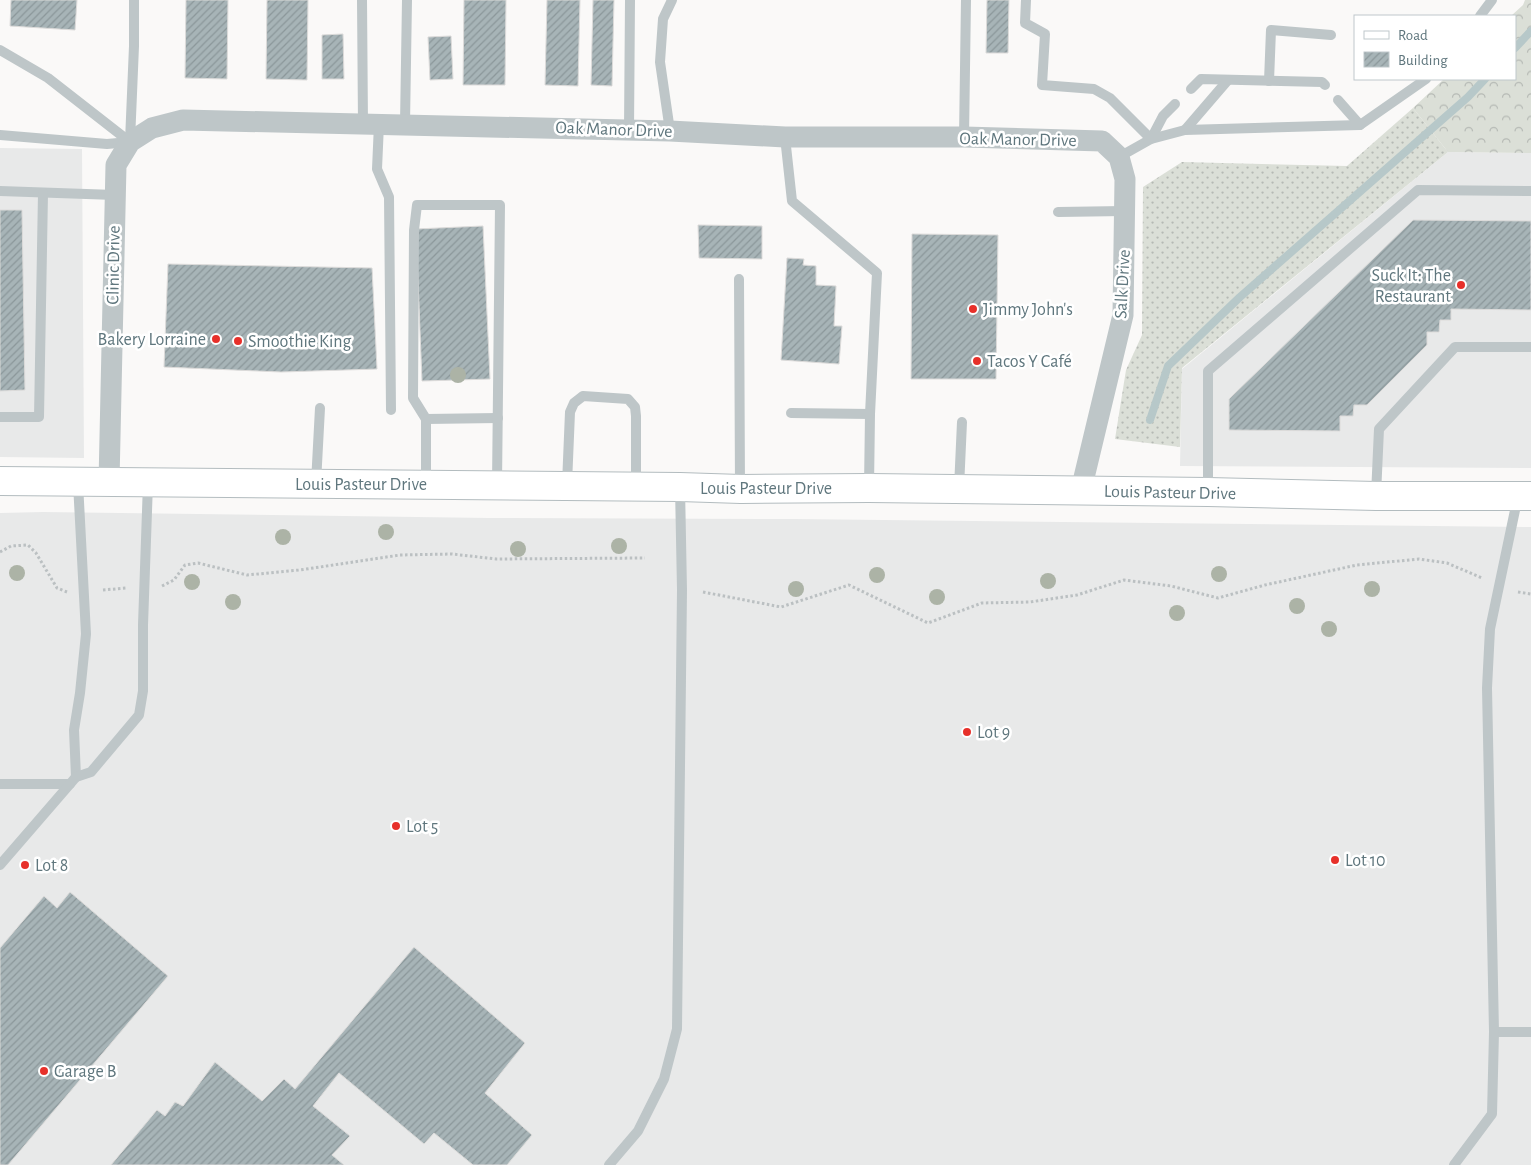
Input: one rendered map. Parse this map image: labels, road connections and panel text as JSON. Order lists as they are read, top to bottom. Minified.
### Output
{"streets":{"street":["Oak Manor Drive","Clinic Drive","Salk Drive","Louis Pasteur Drive"]},"crossings":[["Oak Manor Drive","Clinic Drive"],["Oak Manor Drive","Salk Drive"],["Clinic Drive","Louis Pasteur Drive"],["Salk Drive","Louis Pasteur Drive"]],"places":["Suck It: The Restaurant","Jimmy John's","Bakery Lorraine","Smoothie King","Tacos Y Café","Lot 9","Lot 5","Lot 10","Lot 8","Garage B"],"legend":["Road","Building"]}
